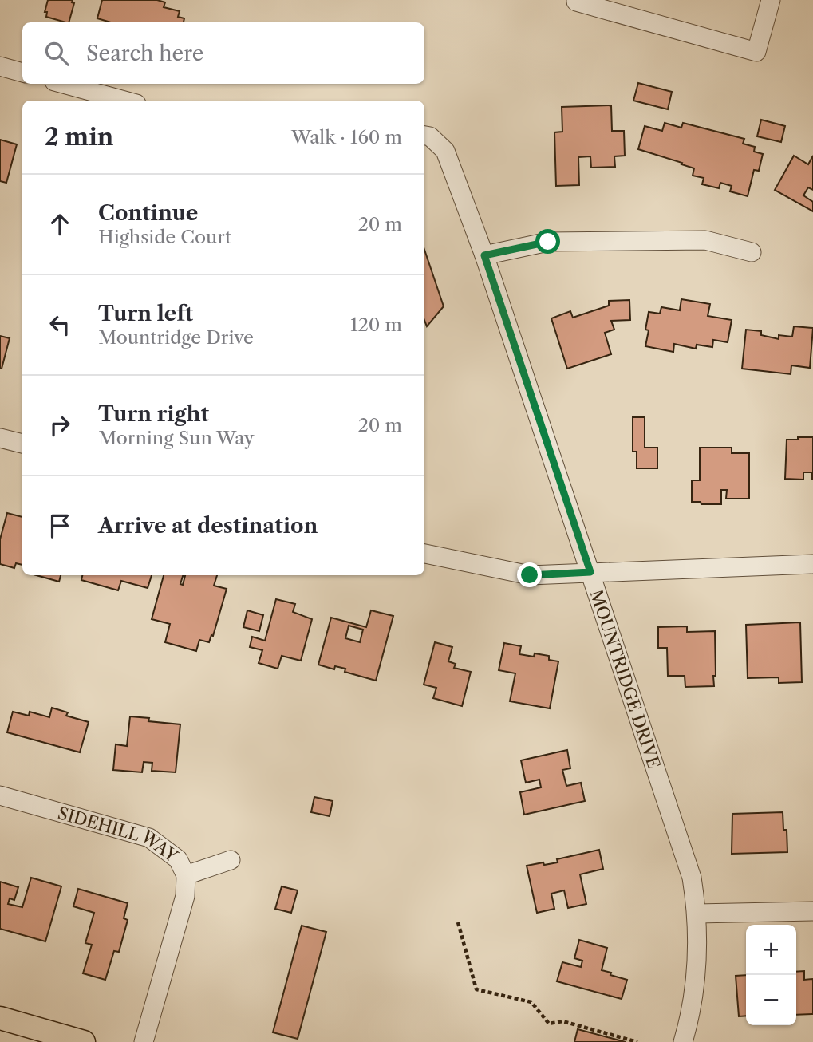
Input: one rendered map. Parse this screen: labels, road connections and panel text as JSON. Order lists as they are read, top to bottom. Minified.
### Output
{"streets":{"street":["MOUNTRIDGE DRIVE","SIDEHILL WAY"]},"page":{"search":"Search here","heading":["2 min","Walk · 160 m"],"list":[["Continue","Highside Court","20 m"],["Turn left","Mountridge Drive","120 m"],["Turn right","Morning Sun Way","20 m"],"Arrive at destination"],"map_buttons":["+","−"]}}
